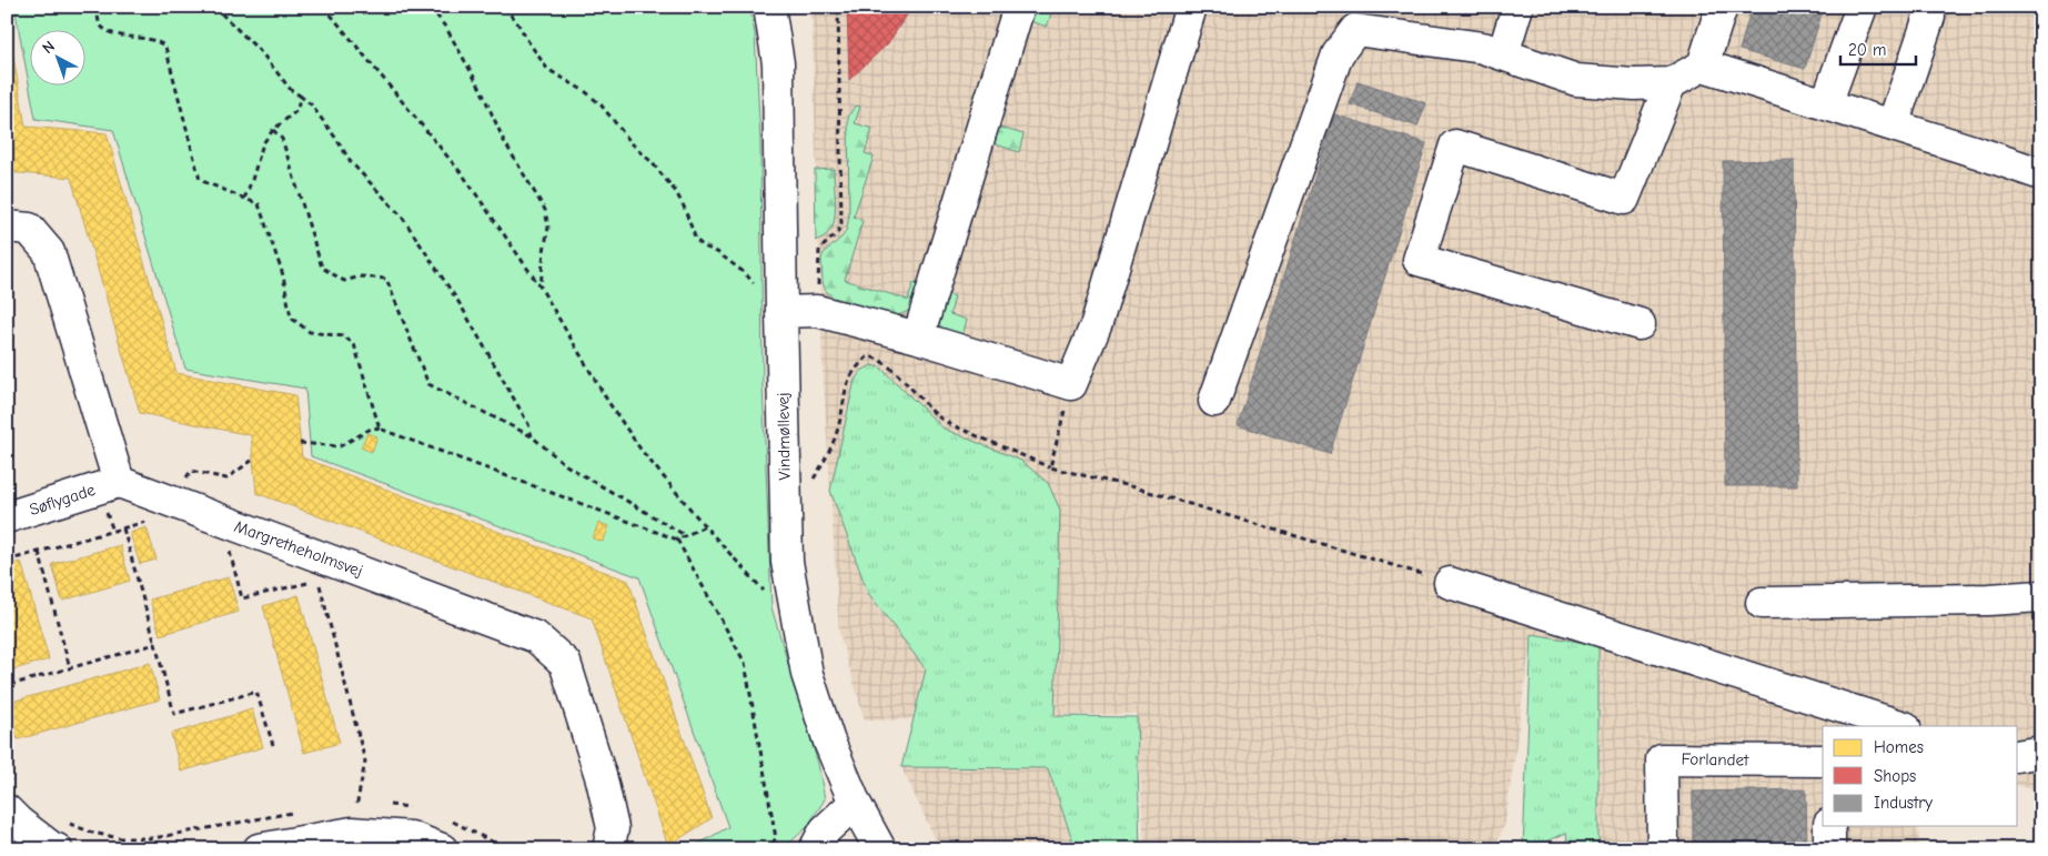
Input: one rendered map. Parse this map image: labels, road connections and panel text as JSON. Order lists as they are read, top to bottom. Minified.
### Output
{"streets":{"street":["Vindmøllevej","Søflygade","Margretheholmsvej","Forlandet"]},"crossings":[["Søflygade","Margretheholmsvej"]],"legend":["Homes","Shops","Industry"],"scale_bar":"20 m","north":"top left"}
